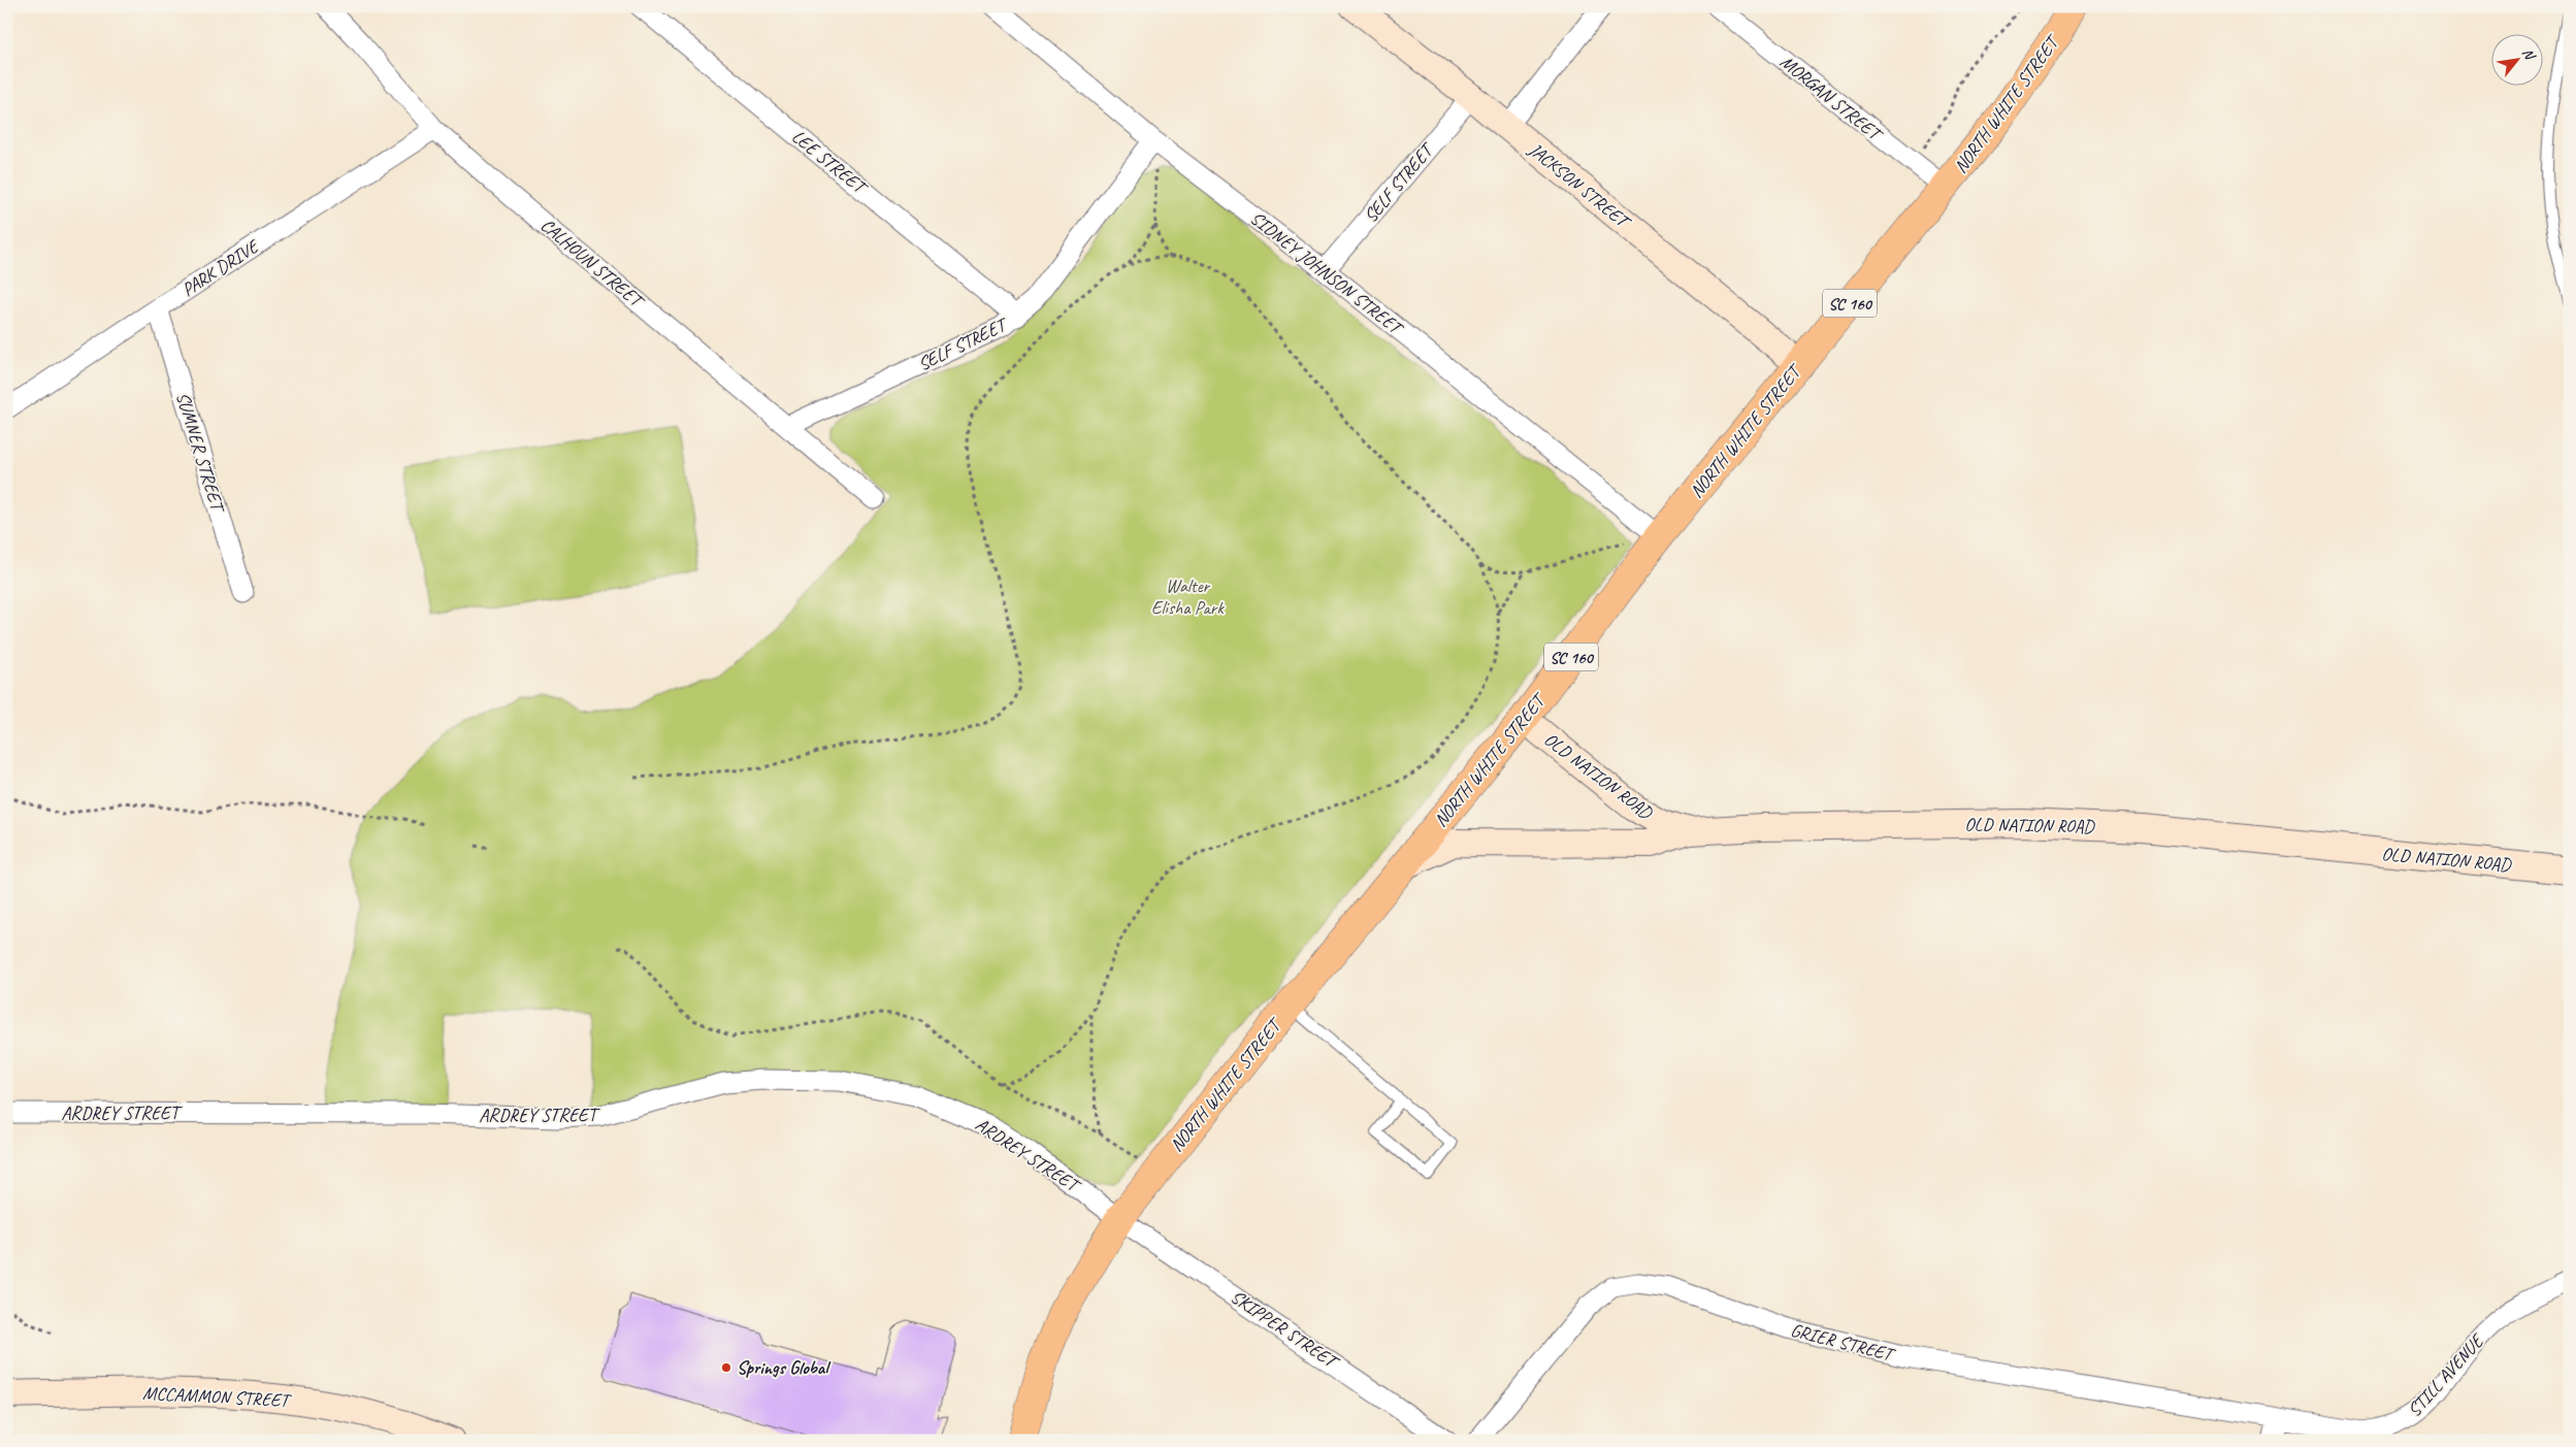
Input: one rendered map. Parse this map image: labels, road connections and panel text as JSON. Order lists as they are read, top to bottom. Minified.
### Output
{"streets":{"main road":["NORTH WHITE STREET","JACKSON STREET","SC 160","OLD NATION ROAD","MCCAMMON STREET"],"street":["MORGAN STREET","LEE STREET","SELF STREET","CALHOUN STREET","PARK DRIVE","SIDNEY JOHNSON STREET","SUMNER STREET","ARDREY STREET","SKIPPER STREET","GRIER STREET","STILL AVENUE"]},"crossings":[["MORGAN STREET","NORTH WHITE STREET"],["NORTH WHITE STREET","JACKSON STREET"],["NORTH WHITE STREET","SIDNEY JOHNSON STREET"],["NORTH WHITE STREET","OLD NATION ROAD"],["NORTH WHITE STREET","ARDREY STREET"],["NORTH WHITE STREET","SKIPPER STREET"],["LEE STREET","SELF STREET"],["SELF STREET","JACKSON STREET"],["SELF STREET","CALHOUN STREET"],["SELF STREET","SIDNEY JOHNSON STREET"],["CALHOUN STREET","PARK DRIVE"],["PARK DRIVE","SUMNER STREET"],["ARDREY STREET","SKIPPER STREET"],["GRIER STREET","STILL AVENUE"]],"parks":["Walter Elisha Park"],"places":["Springs Global"],"north":"top right"}
